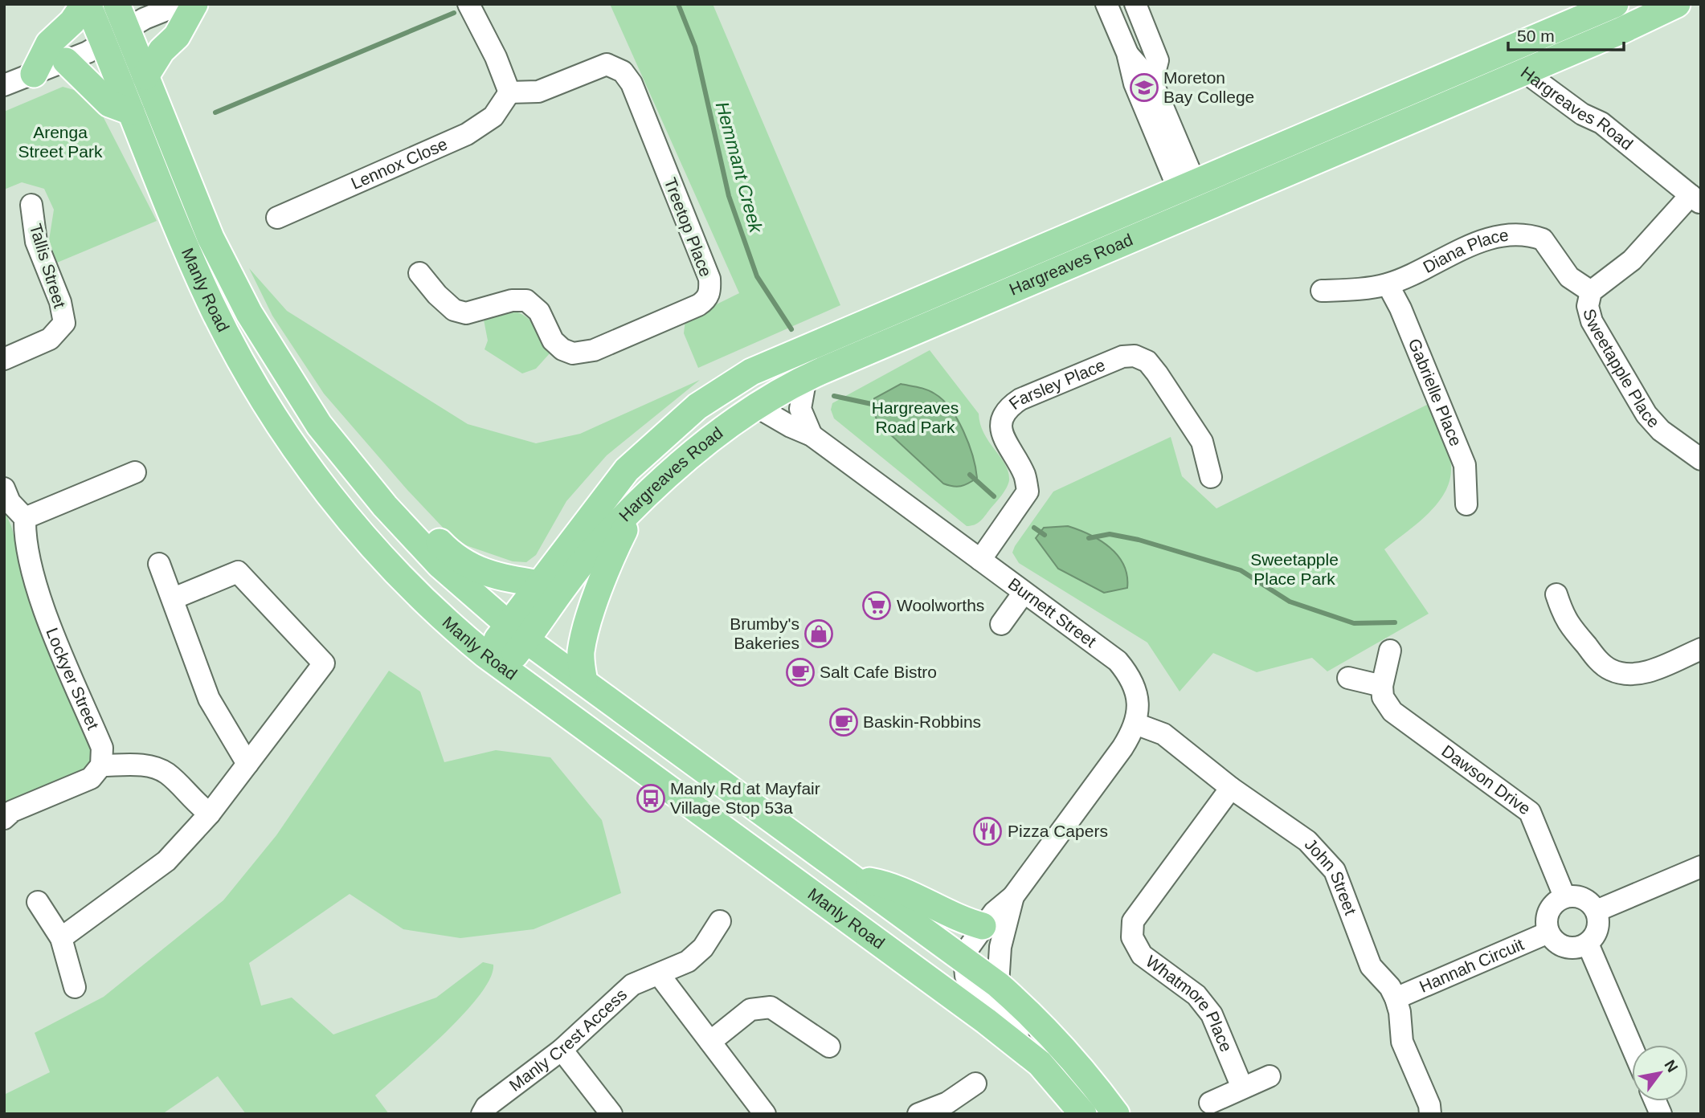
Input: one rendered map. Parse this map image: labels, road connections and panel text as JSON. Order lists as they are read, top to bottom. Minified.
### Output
{"streets":{"main road":["Hargreaves Road","Manly Road"],"street":["Lennox Close","Treetop Place","Diana Place","Tallis Street","Sweetapple Place","Farsley Place","Gabrielle Place","Burnett Street","Lockyer Street","Dawson Drive","John Street","Hannah Circuit","Whatmore Place","Manly Crest Access"]},"crossings":[["Hargreaves Road","Manly Road"],["Hargreaves Road","Sweetapple Place"],["Hargreaves Road","Burnett Street"],["Lennox Close","Treetop Place"],["Diana Place","Sweetapple Place"],["Diana Place","Gabrielle Place"],["Manly Road","Burnett Street"],["Farsley Place","Burnett Street"],["Burnett Street","John Street"],["Dawson Drive","Hannah Circuit"],["John Street","Hannah Circuit"],["John Street","Whatmore Place"]],"water":["Hemmant Creek"],"parks":["Arenga Street Park","Hargreaves Road Park","Sweetapple Place Park"],"places":{"school or university":["Moreton Bay College"],"supermarket":["Woolworths"],"shop":["Brumby's Bakeries"],"cafe":["Salt Cafe Bistro","Baskin-Robbins"],"bus stop":["Manly Rd at Mayfair Village Stop 53a"],"restaurant":["Pizza Capers"]},"scale_bar":"50 m","north":"top right"}
